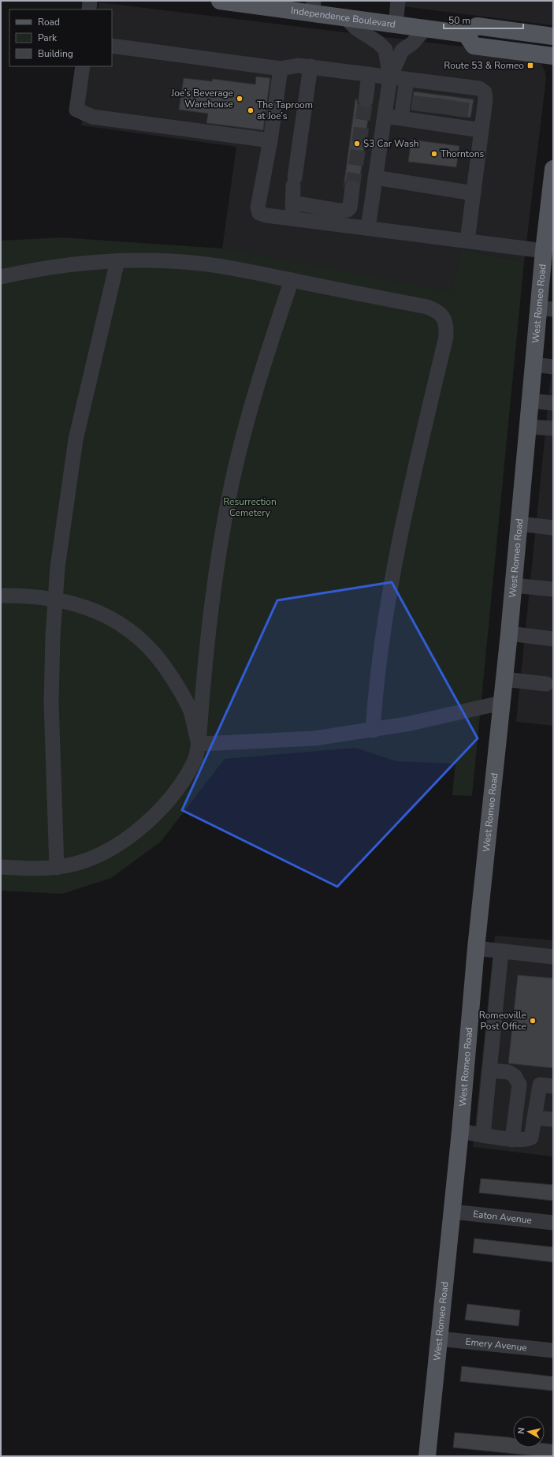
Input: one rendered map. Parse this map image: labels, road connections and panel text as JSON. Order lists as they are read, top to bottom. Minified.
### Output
{"streets":{"main road":["Independence Boulevard","West Romeo Road"],"street":["Eaton Avenue","Emery Avenue"]},"crossings":[["West Romeo Road","Eaton Avenue"],["West Romeo Road","Emery Avenue"]],"parks":["Resurrection Cemetery"],"places":{"transit":["Route 53 & Romeo"],"other":["Joe’s Beverage Warehouse","The Taproom at Joe’s","$3 Car Wash","Thorntons","Romeoville Post Office"]},"legend":["Road","Park","Building"],"scale_bar":"50 m","north":"left"}
